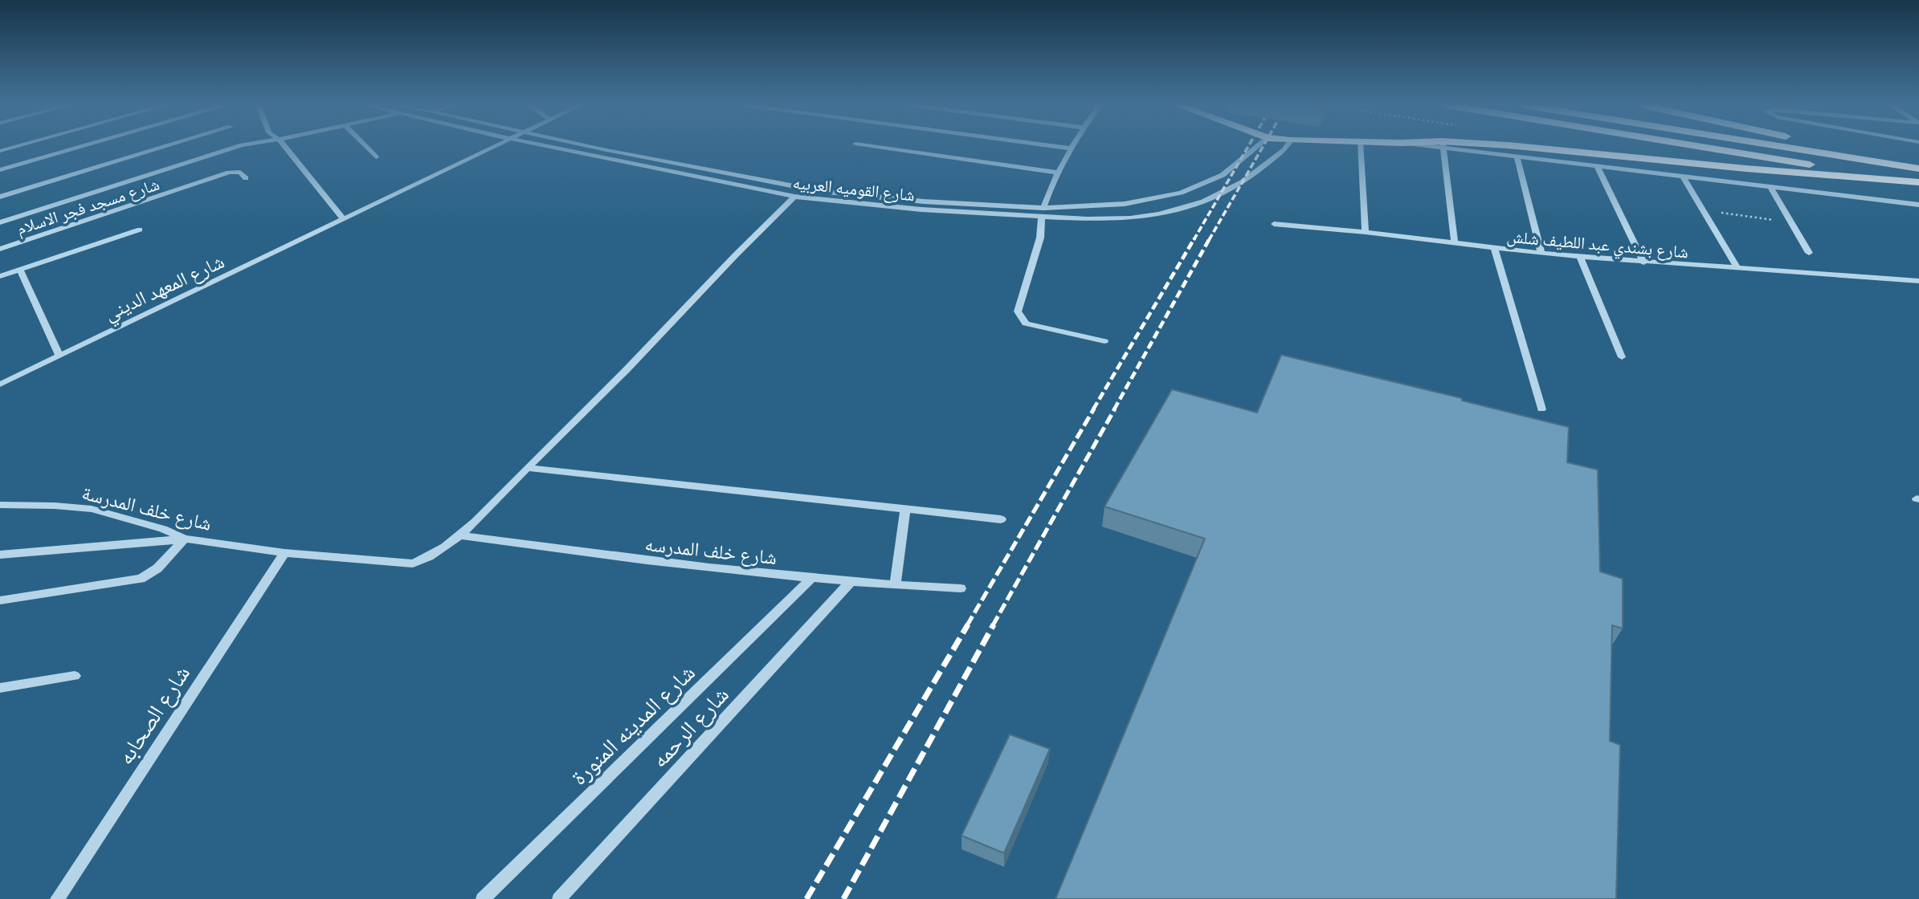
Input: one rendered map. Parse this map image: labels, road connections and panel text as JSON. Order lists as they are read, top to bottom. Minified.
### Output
{"streets":{"street":["شارع القوميه العربيه","شارع مسجد فجر الاسلام","شارع بشندي عبد اللطيف شلش","شارع المعهد الديني","شارع خلف المدرسة","شارع خلف المدرسه","شارع الصحابه","شارع المدينه المنورة","شارع الرحمه"]},"crossings":[["شارع القوميه العربيه","شارع خلف المدرسة"],["شارع خلف المدرسة","شارع خلف المدرسه"],["شارع خلف المدرسة","شارع الصحابه"],["شارع خلف المدرسه","شارع المدينه المنورة"],["شارع خلف المدرسه","شارع الرحمه"]]}
